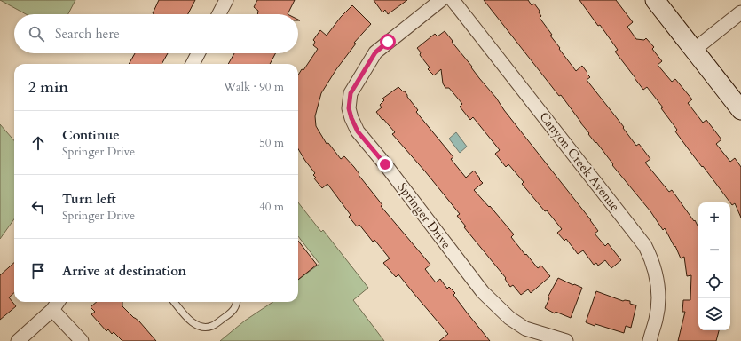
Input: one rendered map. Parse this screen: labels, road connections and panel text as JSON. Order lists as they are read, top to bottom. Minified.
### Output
{"streets":{"street":["Canyon Creek Avenue","Springer Drive"]},"page":{"search":"Search here","heading":["2 min","Walk · 90 m"],"list":[["Continue","Springer Drive","50 m"],["Turn left","Springer Drive","40 m"],"Arrive at destination"],"map_buttons":["+","−"]}}
